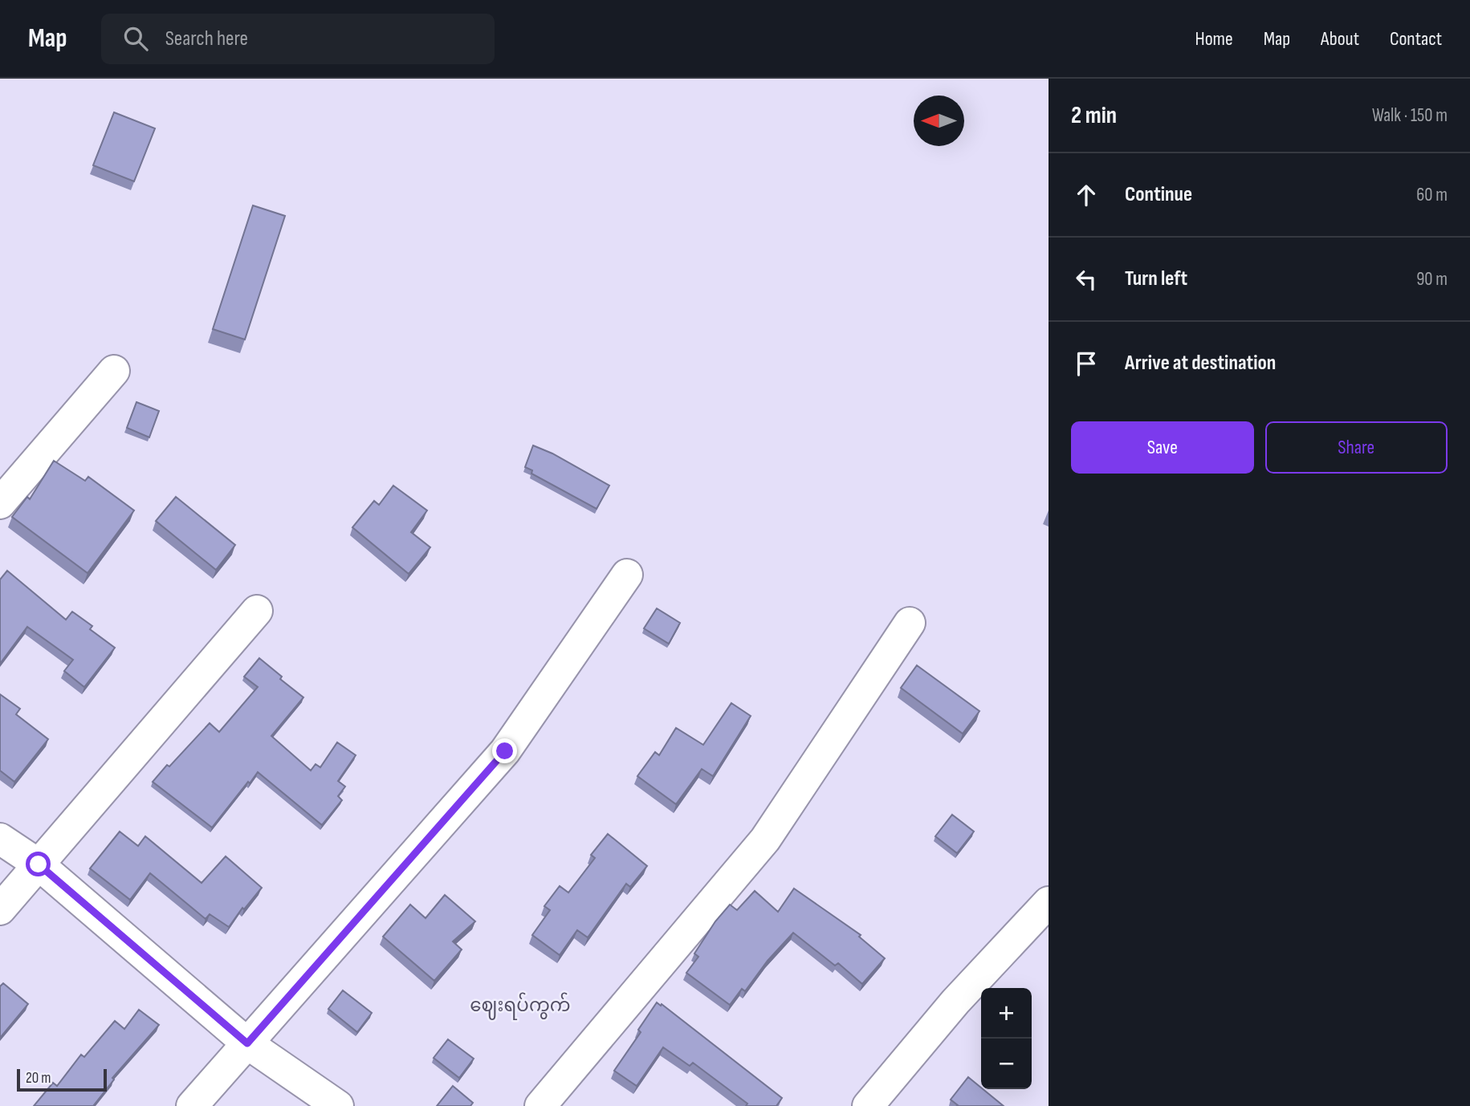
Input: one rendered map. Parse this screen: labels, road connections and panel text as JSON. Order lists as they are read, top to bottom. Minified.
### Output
{"districts":["ဈေးရပ်ကွက်"],"scale_bar":"20 m","north":"left","page":{"header":"Map","search":"Search here","nav":["Home","Map","About","Contact"],"heading":["2 min","Walk · 150 m"],"list":[["Continue","60 m"],["Turn left","90 m"],"Arrive at destination"],"buttons":["Save","Share"],"map_buttons":["+","−"],"scale":"20 m"}}
